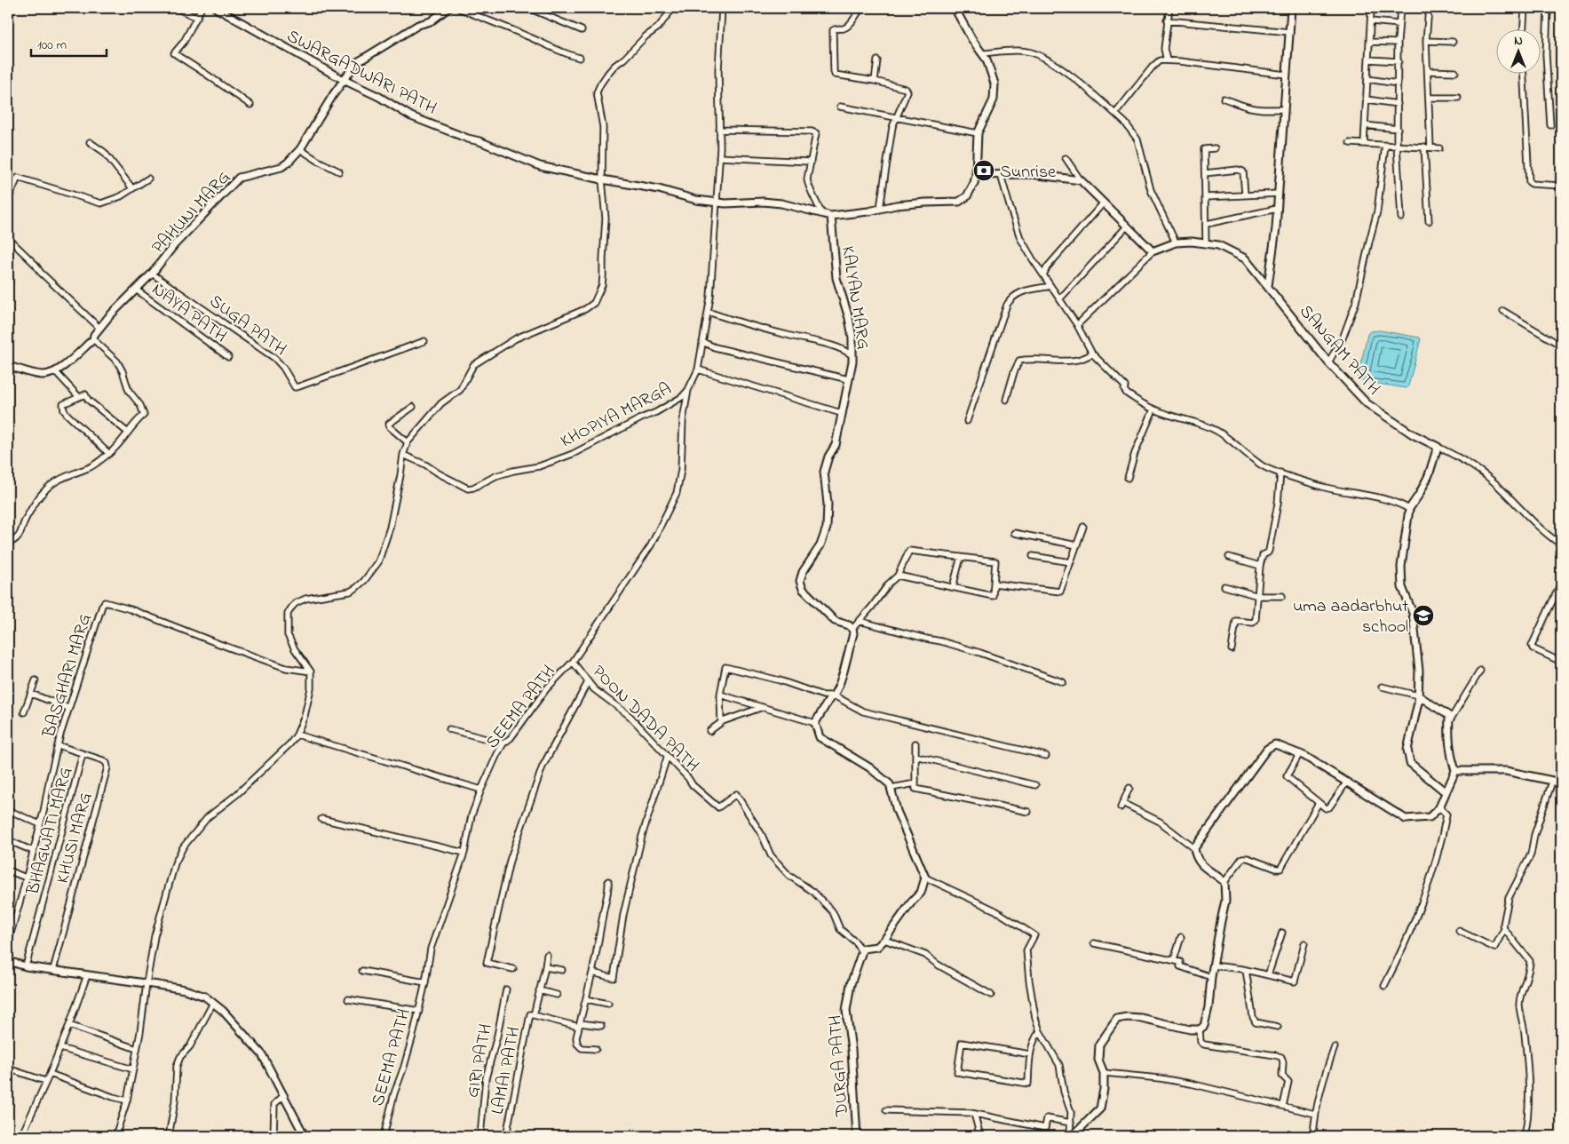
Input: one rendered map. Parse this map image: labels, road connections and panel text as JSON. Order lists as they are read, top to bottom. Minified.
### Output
{"streets":{"street":["SWARGADWARI PATH","PAHUNI MARG","KALYAN MARG","NAYA PATH","SUGA PATH","SANGAM PATH","KHOPIYA MARGA","BASGHARI MARG","SEEMA PATH","POON DADA PATH","BHAGWATI MARG","KHUSI MARG","GIRI PATH","DURGA PATH","LAMAI PATH"]},"crossings":[["SWARGADWARI PATH","PAHUNI MARG"],["PAHUNI MARG","NAYA PATH"],["PAHUNI MARG","SUGA PATH"],["KHOPIYA MARGA","SEEMA PATH"],["BASGHARI MARG","KHUSI MARG"],["SEEMA PATH","POON DADA PATH"],["POON DADA PATH","DURGA PATH"],["BHAGWATI MARG","KHUSI MARG"]],"places":{"bank":["Sunrise"],"school or university":["uma aadarbhut school"]},"scale_bar":"100 m","north":"top"}
